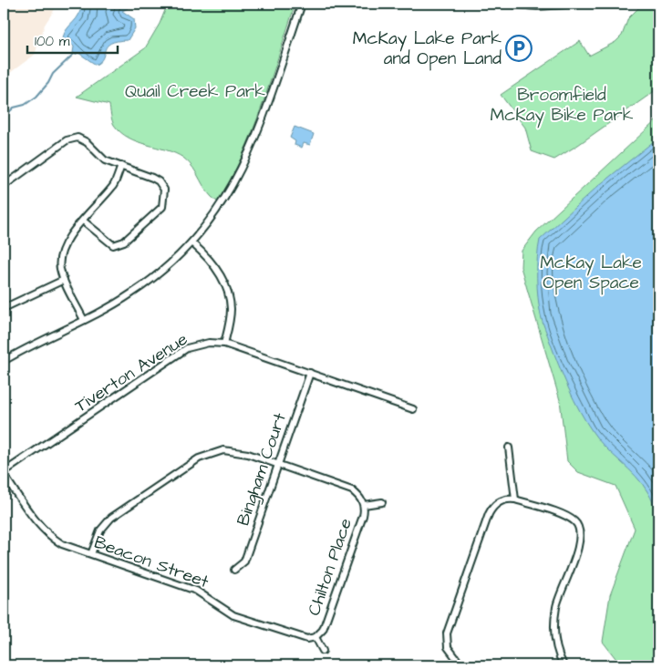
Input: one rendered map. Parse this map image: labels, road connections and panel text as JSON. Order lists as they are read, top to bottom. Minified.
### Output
{"streets":{"street":["Tiverton Avenue","Bingham Court","Beacon Street","Chilton Place"]},"crossings":[["Tiverton Avenue","Bingham Court"],["Tiverton Avenue","Beacon Street"],["Beacon Street","Chilton Place"]],"parks":["Quail Creek Park","Broomfield McKay Bike Park","McKay Lake Open Space"],"places":{"parking":["McKay Lake Park and Open Land"]},"scale_bar":"100 m"}
